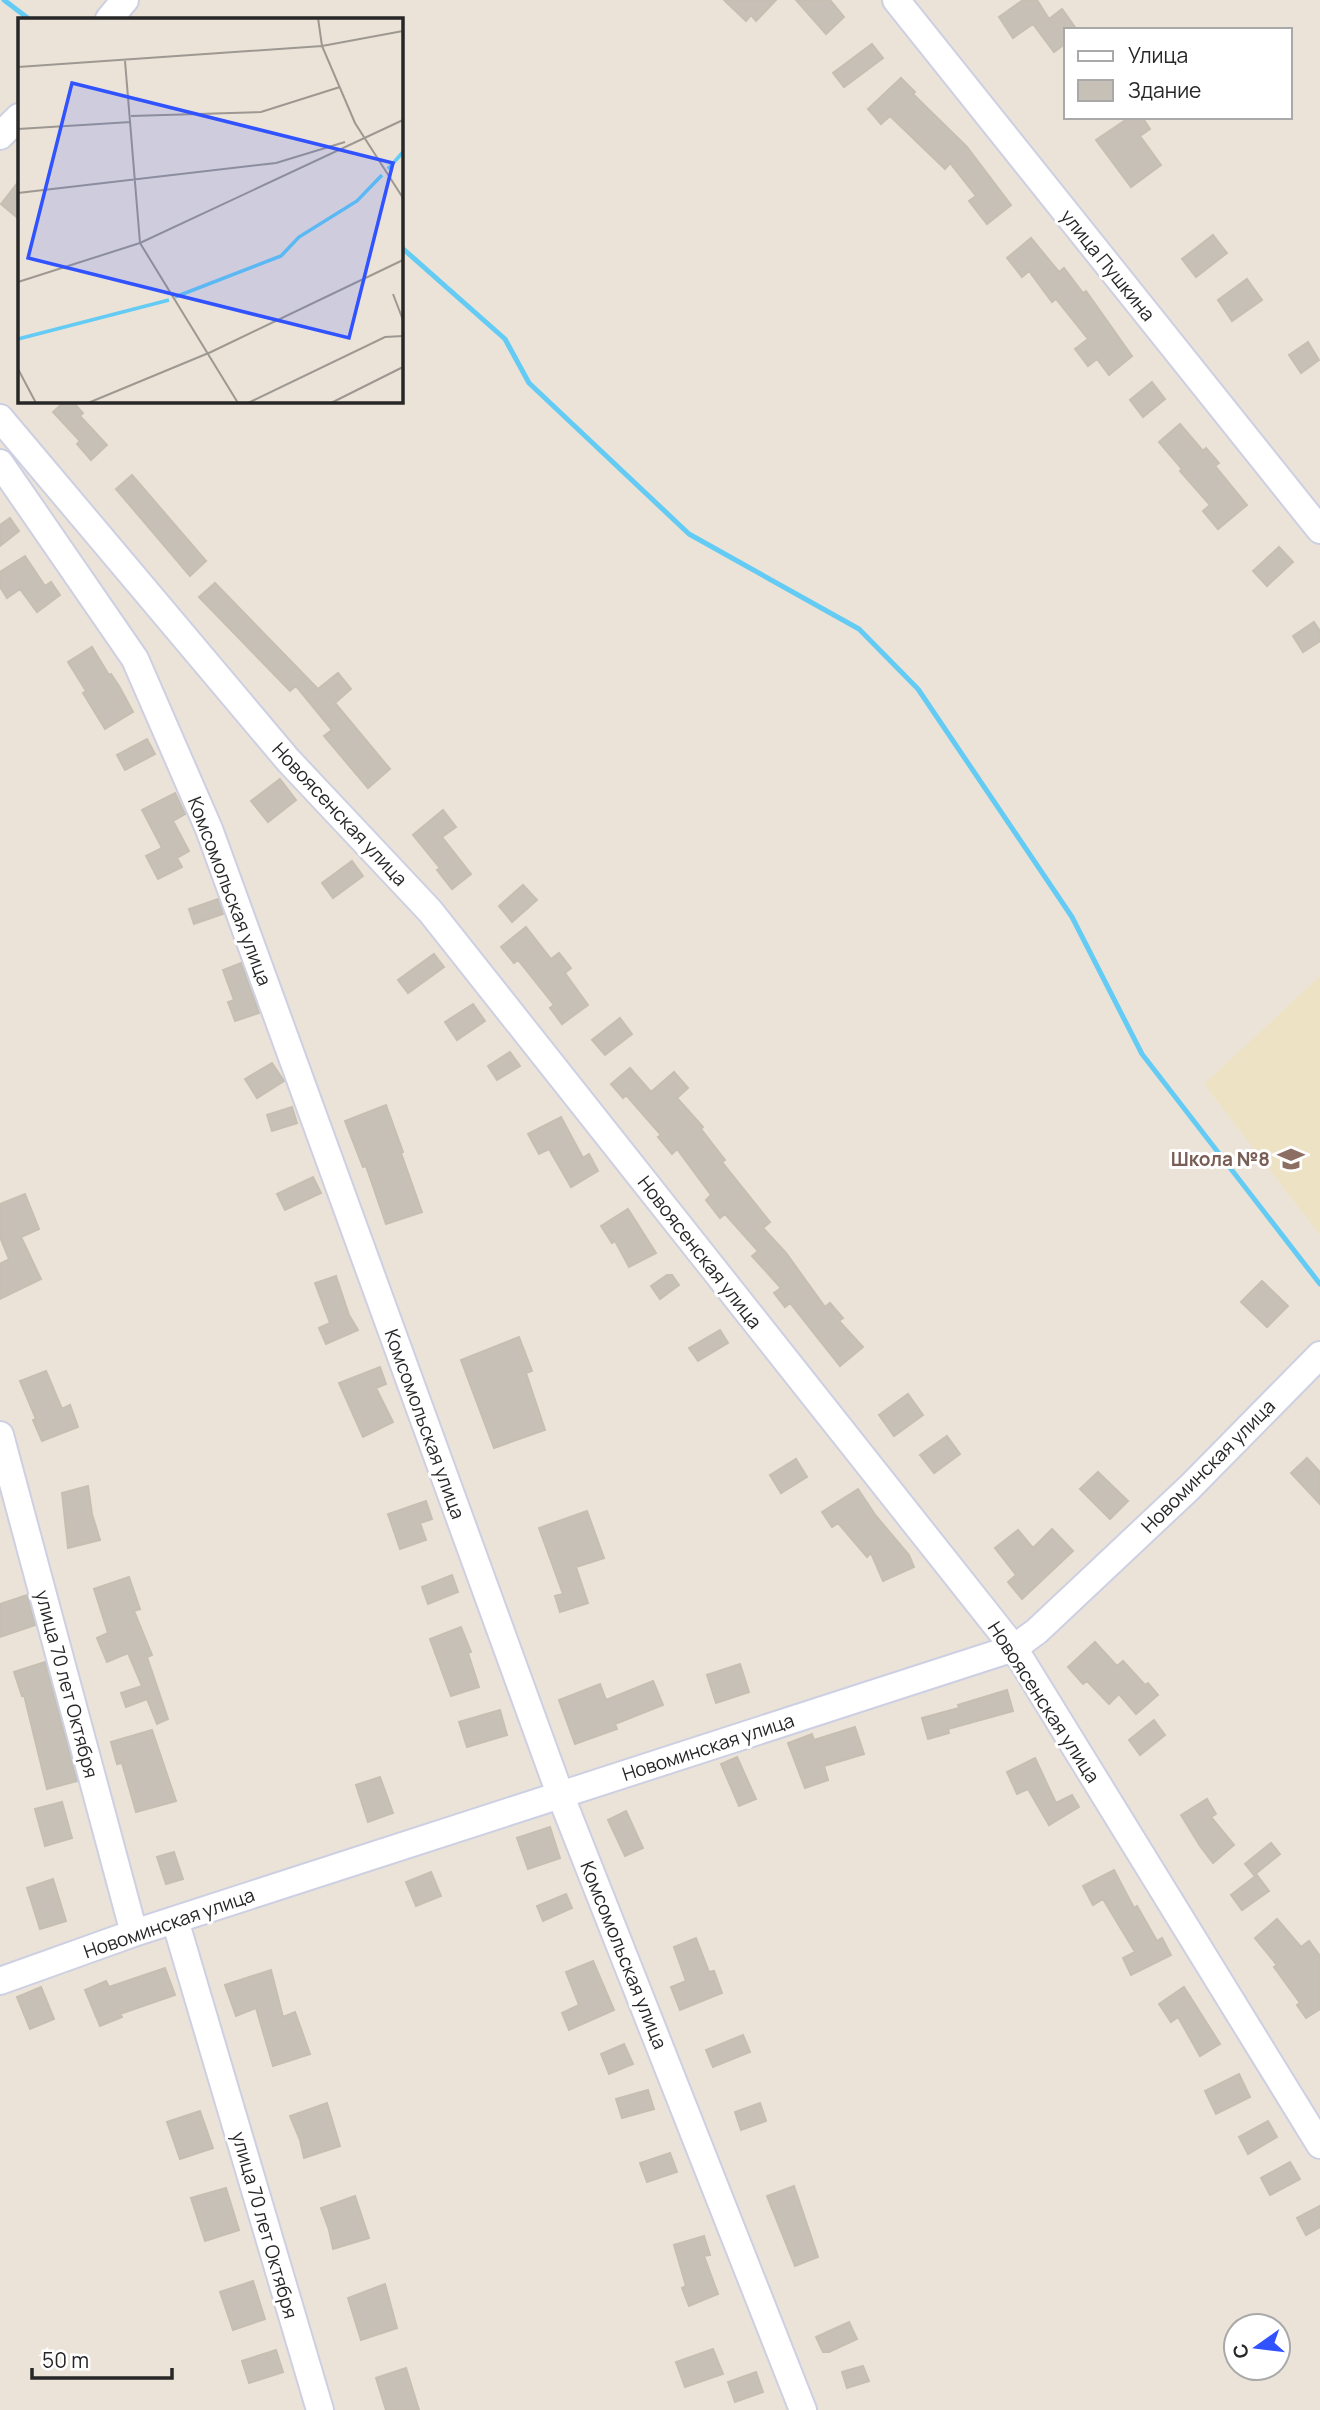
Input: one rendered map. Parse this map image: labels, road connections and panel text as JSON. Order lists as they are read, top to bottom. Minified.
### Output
{"streets":{"street":["улица Пушкина","Новоясенская улица","Комсомольская улица","Новоминская улица","улица 70 лет Октября"]},"crossings":[["Новоясенская улица","Новоминская улица"],["Комсомольская улица","Новоминская улица"],["Новоминская улица","улица 70 лет Октября"]],"places":{"school or university":["Школа №8"]},"legend":["Улица","Здание"],"scale_bar":"50 m","north":"left"}
